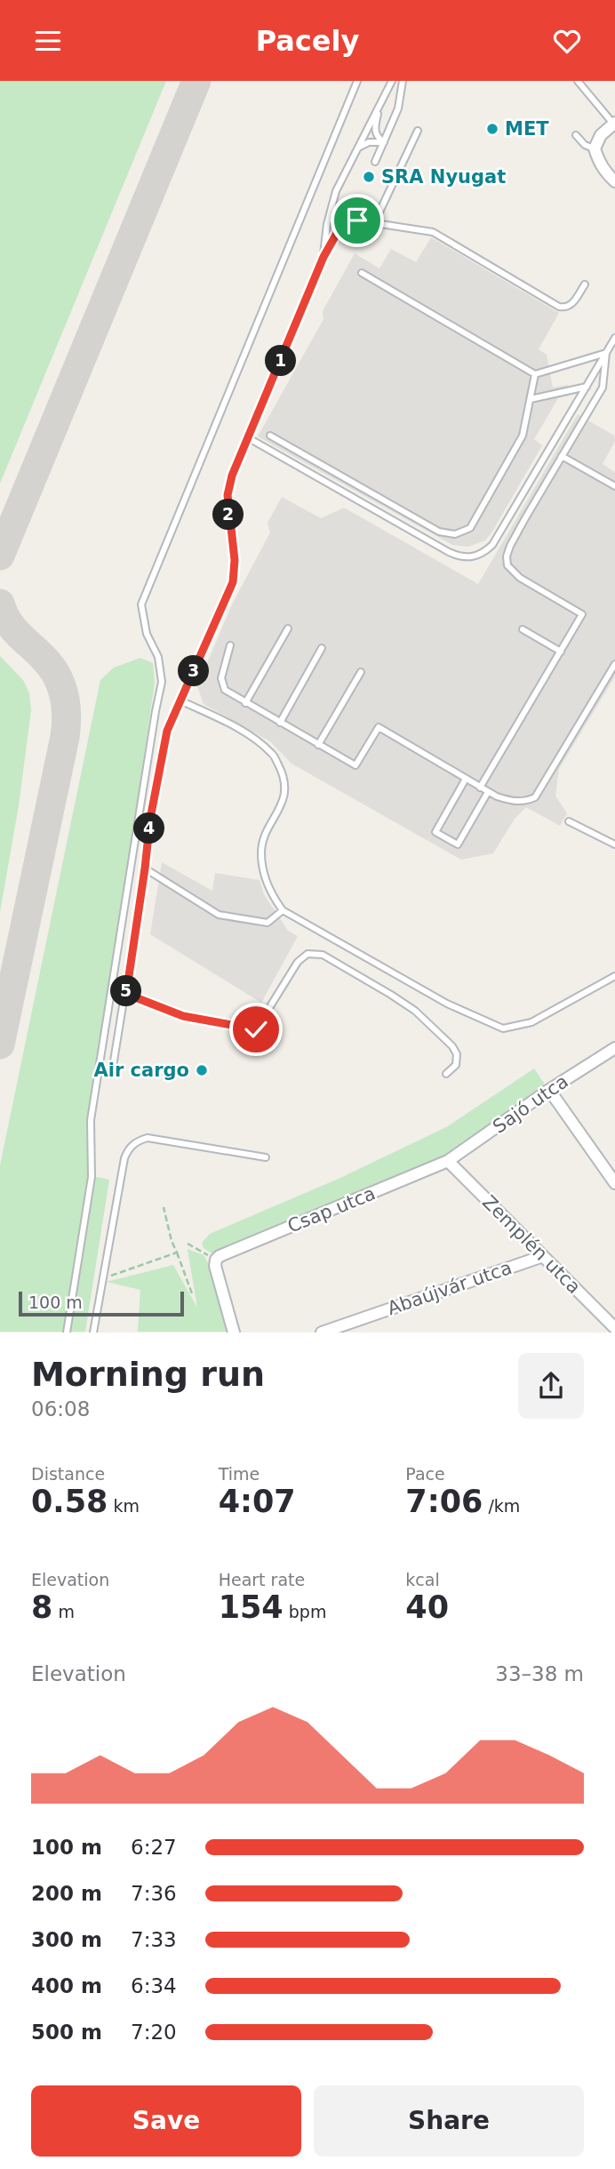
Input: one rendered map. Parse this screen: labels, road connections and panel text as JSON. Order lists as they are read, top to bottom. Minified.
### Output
{"streets":{"street":["Sajó utca","Csap utca","Zemplén utca","Abaújvár utca"]},"crossings":[["Sajó utca","Csap utca"],["Sajó utca","Zemplén utca"],["Csap utca","Zemplén utca"],["Zemplén utca","Abaújvár utca"]],"places":["MET","SRA Nyugat","Air cargo"],"scale_bar":"100 m","page":{"header":"Pacely","pins":["1","2","3","4","5"],"scale":"100 m","heading":["Morning run","06:08"],"stats":[["Distance","0.58 km"],["Time","4:07"],["Pace","7:06 /km"],["Elevation","8 m"],["Heart rate","154 bpm"],["kcal","40"]],"chart":["Elevation","33–38 m"],"list":[{"name":"100 m","note":"6:27"},{"name":"200 m","note":"7:36"},{"name":"300 m","note":"7:33"},{"name":"400 m","note":"6:34"},{"name":"500 m","note":"7:20"}],"buttons":["Save","Share"]}}
